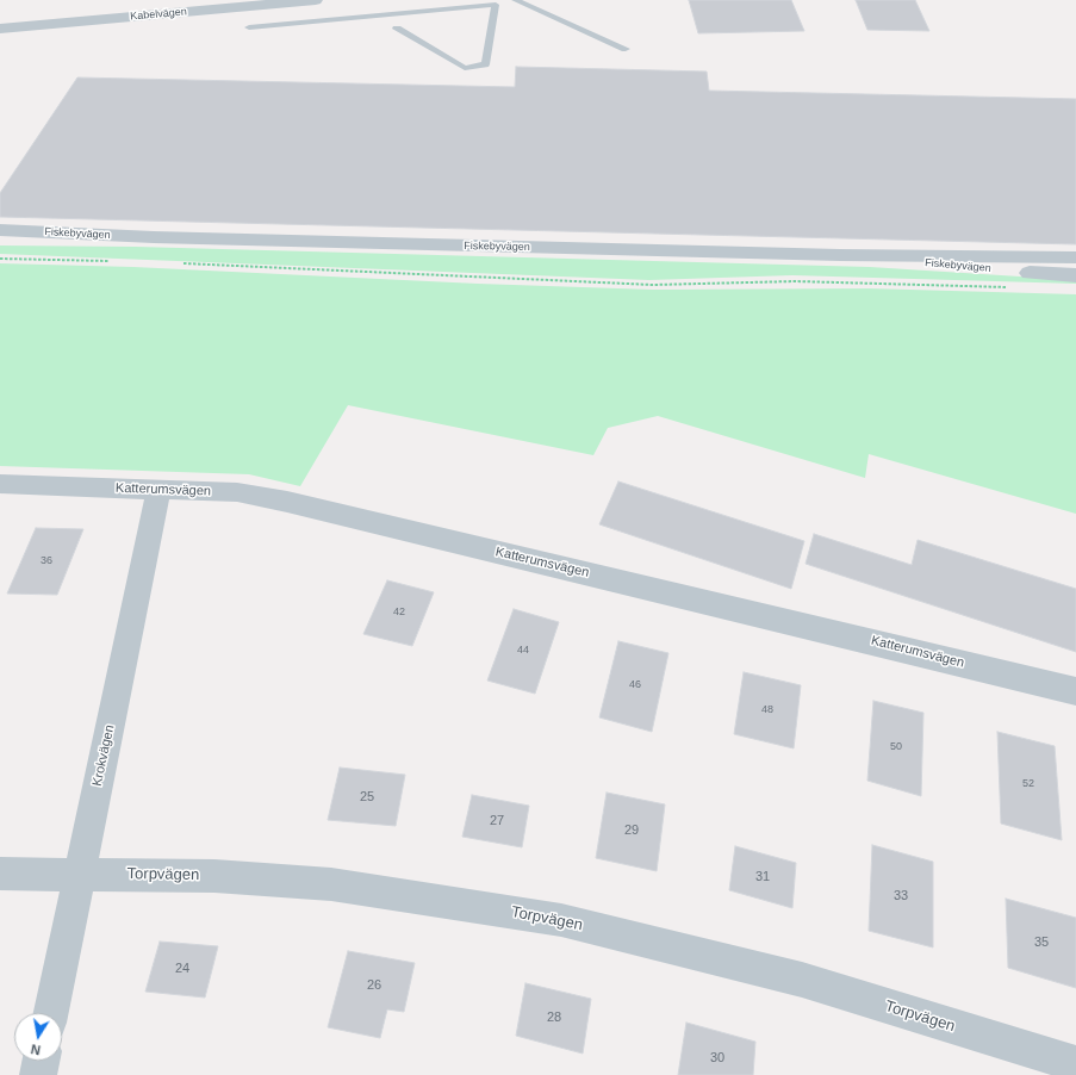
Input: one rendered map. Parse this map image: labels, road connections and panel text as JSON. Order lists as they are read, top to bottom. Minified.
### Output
{"streets":{"street":["Kabelvägen","Fiskebyvägen","Katterumsvägen","Krokvägen","Torpvägen"]},"crossings":[["Katterumsvägen","Krokvägen"],["Krokvägen","Torpvägen"]],"house_numbers":["36","42","44","46","48","50","52","25","27","29","31","33","35","24","26","28","30"],"north":"bottom"}
